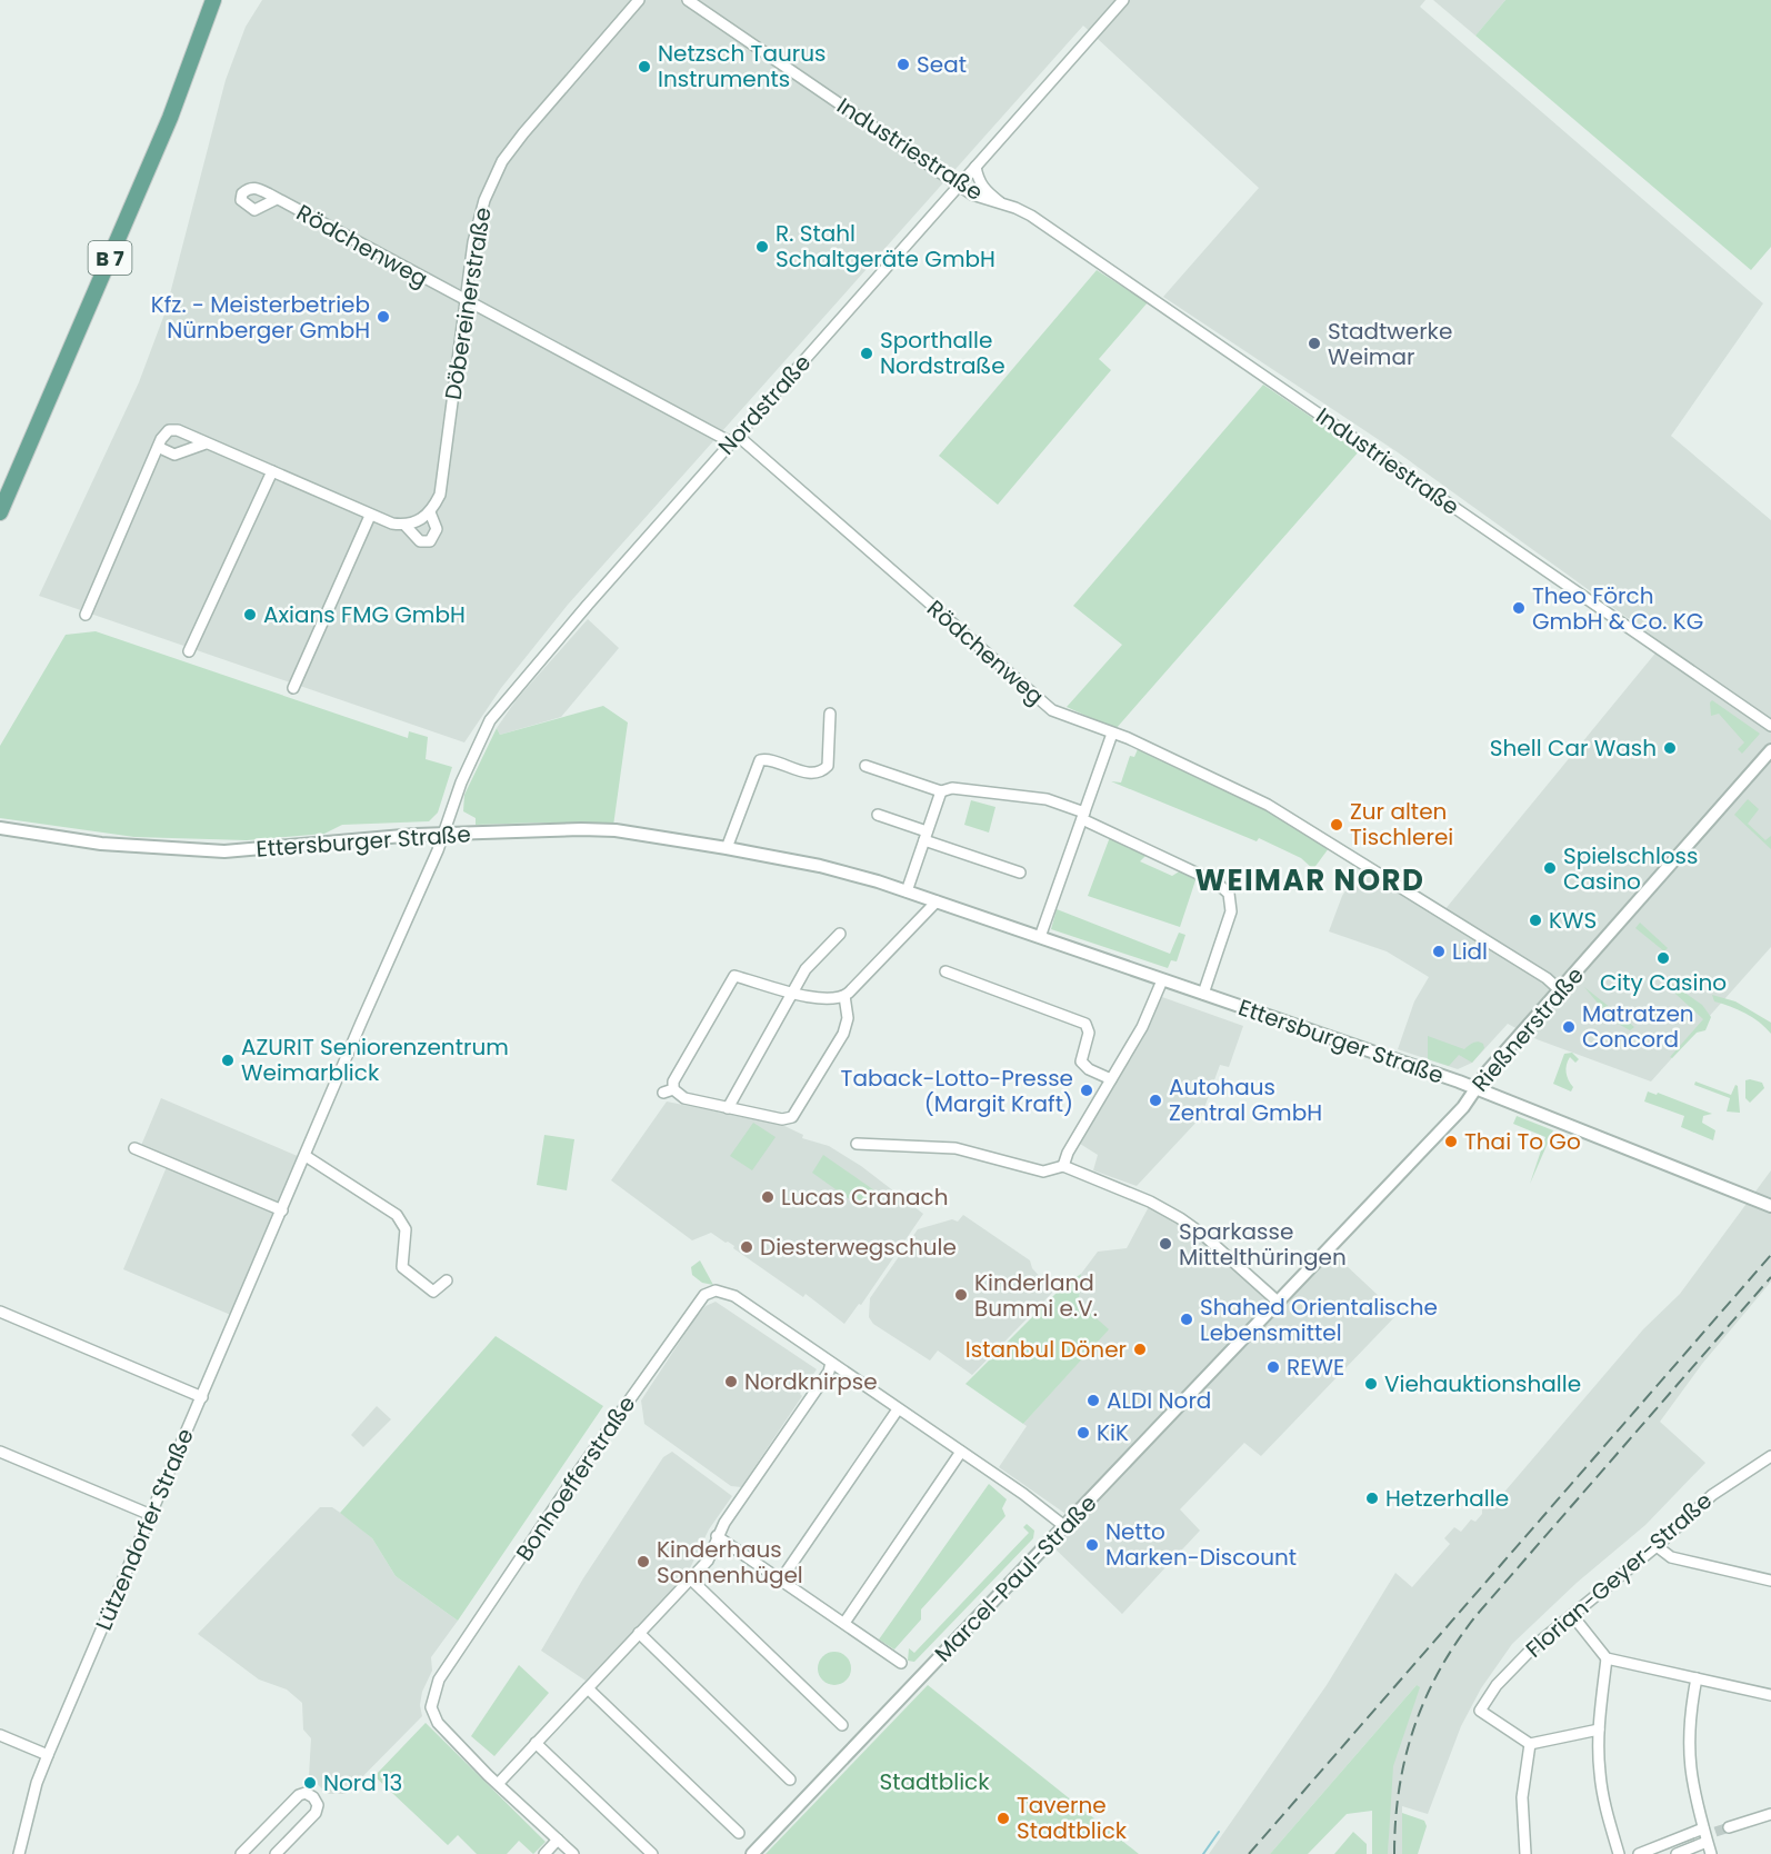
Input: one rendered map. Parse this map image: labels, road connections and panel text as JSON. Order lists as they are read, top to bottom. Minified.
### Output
{"streets":{"main road":["B 7"],"street":["Industriestraße","Rödchenweg","Döbereinerstraße","Nordstraße","Ettersburger Straße","Rießnerstraße","Bonhoefferstraße","Lützendorfer Straße","Florian-Geyer-Straße","Marcel-Paul-Straße"]},"crossings":[["Industriestraße","Nordstraße"],["Rödchenweg","Döbereinerstraße"],["Rödchenweg","Nordstraße"],["Rödchenweg","Rießnerstraße"],["Nordstraße","Ettersburger Straße"],["Nordstraße","Lützendorfer Straße"],["Ettersburger Straße","Rießnerstraße"],["Ettersburger Straße","Lützendorfer Straße"],["Rießnerstraße","Marcel-Paul-Straße"],["Bonhoefferstraße","Marcel-Paul-Straße"]],"districts":["WEIMAR NORD"],"parks":["Stadtblick"],"places":["Seat","Netzsch Taurus Instruments","R. Stahl Schaltgeräte GmbH","Kfz. - Meisterbetrieb Nürnberger GmbH","Stadtwerke Weimar","Sporthalle Nordstraße","Theo Förch GmbH & Co. KG","Axians FMG GmbH","Shell Car Wash","Zur alten Tischlerei","Spielschloss Casino","KWS","Lidl","City Casino","Matratzen Concord","AZURIT Seniorenzentrum Weimarblick","Taback-Lotto-Presse (Margit Kraft)","Autohaus Zentral GmbH","Thai To Go","Lucas Cranach","Sparkasse Mittelthüringen","Diesterwegschule","Kinderland Bummi e.V.","Shahed Orientalische Lebensmittel","Istanbul Döner","REWE","Nordknirpse","Viehauktionshalle","ALDI Nord","KiK","Hetzerhalle","Netto Marken-Discount","Kinderhaus Sonnenhügel","Nord 13","Taverne Stadtblick"]}
